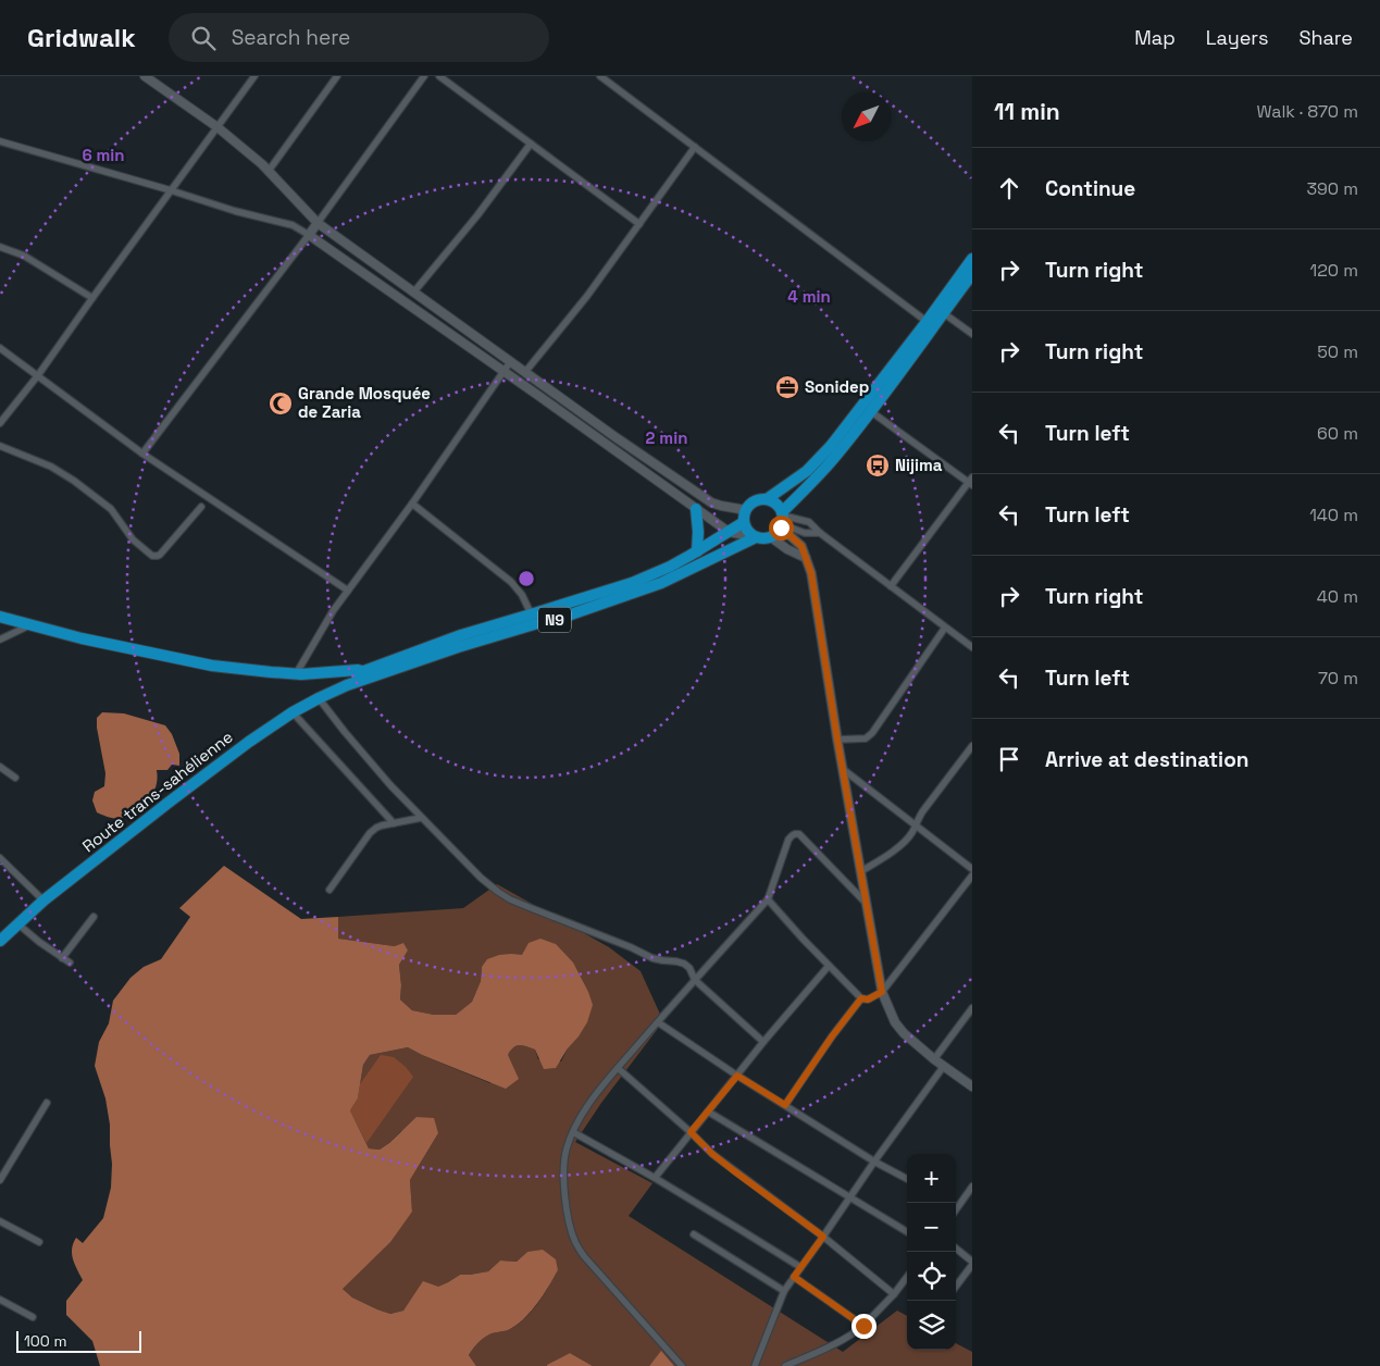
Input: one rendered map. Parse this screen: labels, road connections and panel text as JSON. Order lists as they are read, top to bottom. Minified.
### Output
{"streets":{"highway":["N9","Route trans-sahélienne"]},"places":{"office":["Sonidep"],"mosque":["Grande Mosquée de Zaria"],"bus stop":["Nijima"]},"scale_bar":"100 m","north":"bottom left","page":{"header":"Gridwalk","search":"Search here","nav":["Map","Layers","Share"],"heading":["11 min","Walk · 870 m"],"list":[["Continue","390 m"],["Turn right","120 m"],["Turn right","50 m"],["Turn left","60 m"],["Turn left","140 m"],["Turn right","40 m"],["Turn left","70 m"],"Arrive at destination"],"map_buttons":["+","−"],"scale":"100 m"},"rings":["6 min","4 min","2 min"]}
